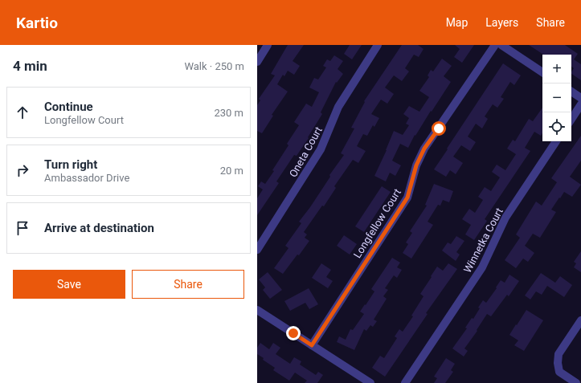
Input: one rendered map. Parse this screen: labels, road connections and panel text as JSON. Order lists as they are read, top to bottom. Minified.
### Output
{"streets":{"street":["Oneta Court","Longfellow Court","Winnetka Court"]},"page":{"header":"Kartio","nav":["Map","Layers","Share"],"heading":["4 min","Walk · 250 m"],"map_buttons":["+","−"],"list":[["Continue","Longfellow Court","230 m"],["Turn right","Ambassador Drive","20 m"],"Arrive at destination"],"buttons":["Save","Share"]}}
